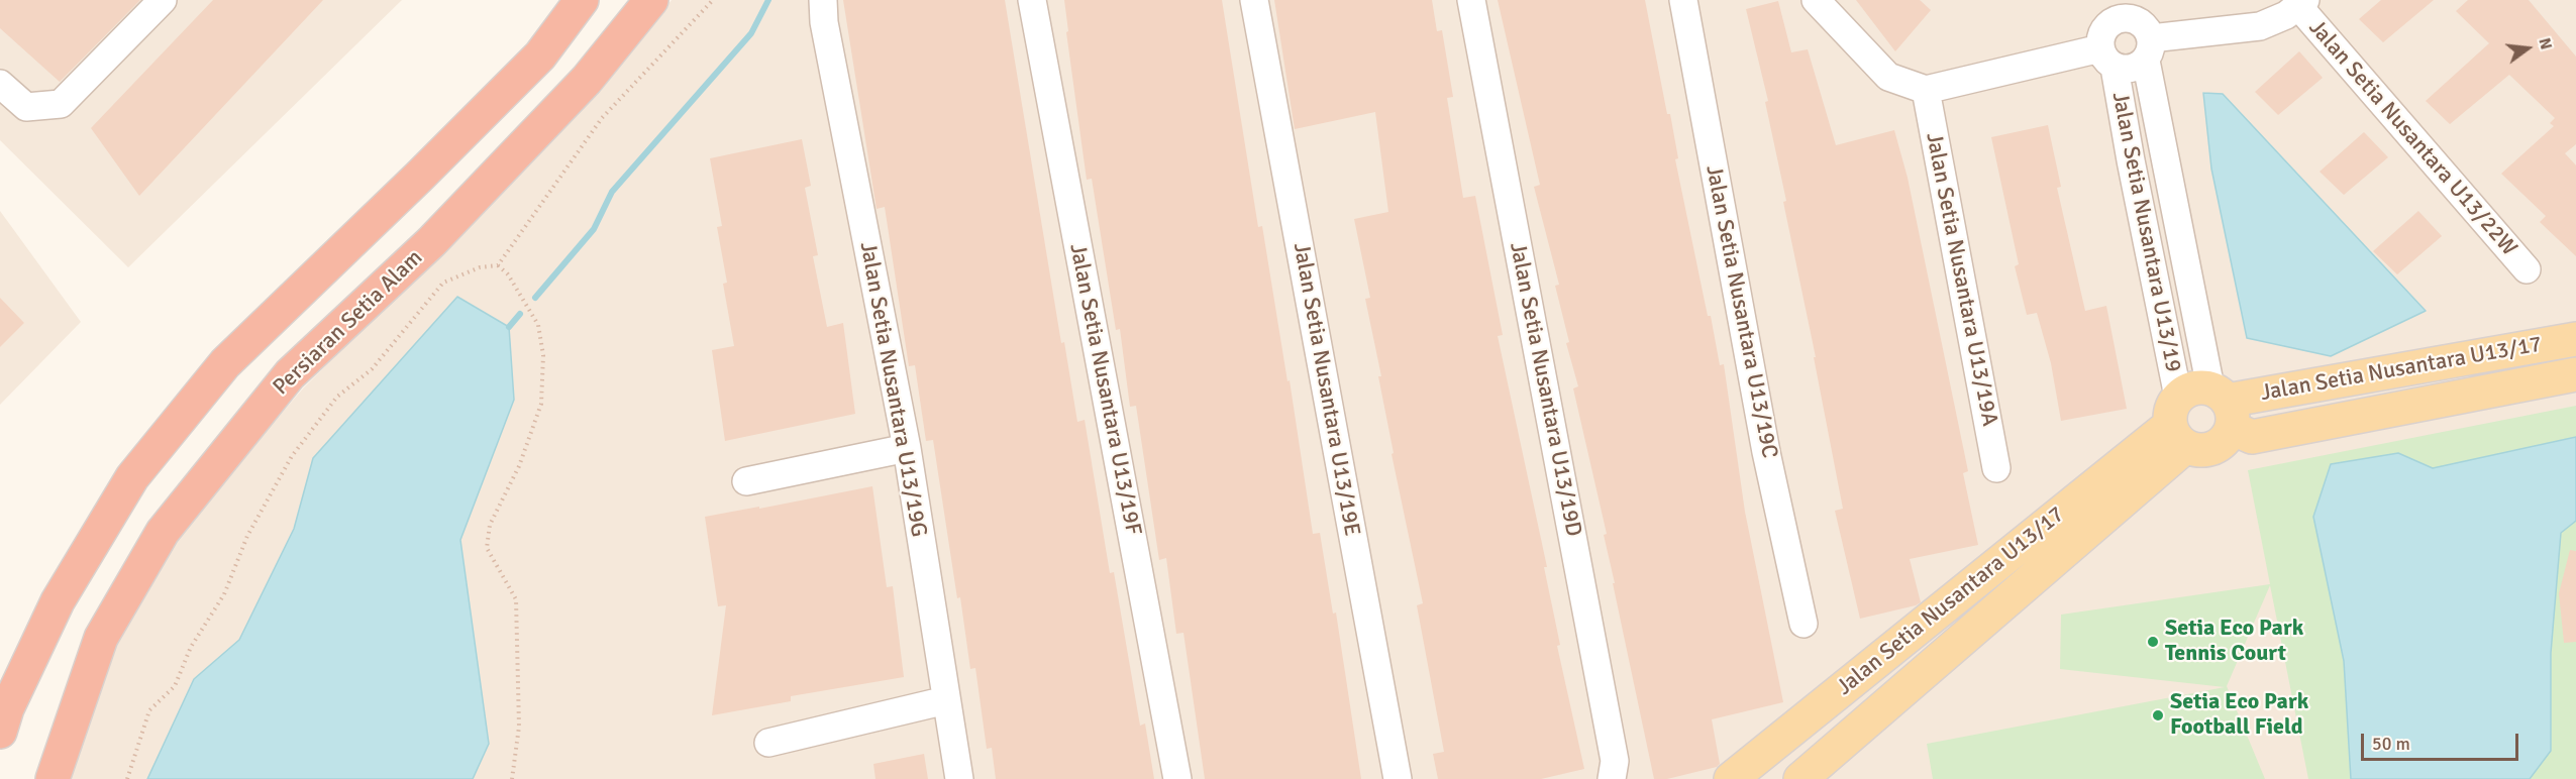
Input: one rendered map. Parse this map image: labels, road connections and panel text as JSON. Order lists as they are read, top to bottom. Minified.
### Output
{"streets":{"highway":["Persiaran Setia Alam"],"main road":["Jalan Setia Nusantara U13/17"],"street":["Jalan Setia Nusantara U13/22W","Jalan Setia Nusantara U13/19","Jalan Setia Nusantara U13/19A","Jalan Setia Nusantara U13/19C","Jalan Setia Nusantara U13/19G","Jalan Setia Nusantara U13/19F","Jalan Setia Nusantara U13/19E","Jalan Setia Nusantara U13/19D"]},"crossings":[["Jalan Setia Nusantara U13/19","Jalan Setia Nusantara U13/17"]],"places":["Setia Eco Park Tennis Court","Setia Eco Park Football Field"],"scale_bar":"50 m","north":"right"}
